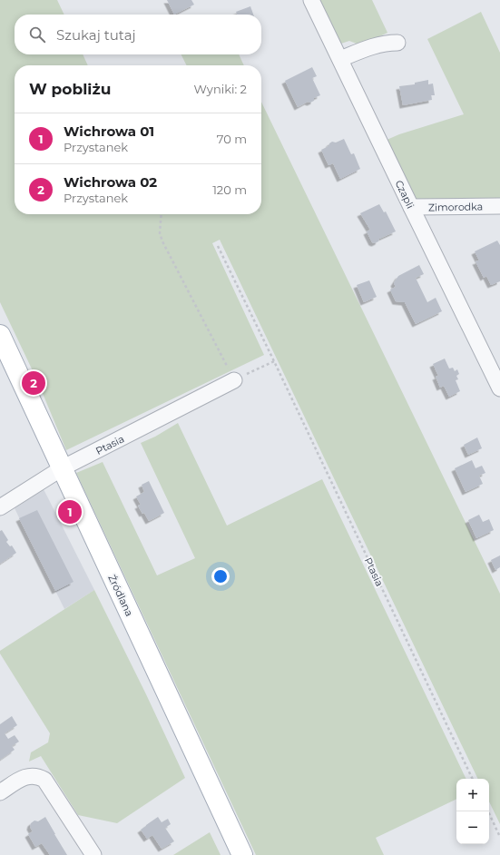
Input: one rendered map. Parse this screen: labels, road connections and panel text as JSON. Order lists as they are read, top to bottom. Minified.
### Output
{"streets":{"main road":["Źródlana"],"street":["Czapli","Zimorodka","Ptasia"]},"crossings":[["Czapli","Zimorodka"],["Ptasia","Źródlana"]],"page":{"search":"Szukaj tutaj","heading":["W pobliżu","Wyniki: 2"],"list":[{"mark":"1","name":"Wichrowa 01","note":"Przystanek","value":"70 m"},{"mark":"2","name":"Wichrowa 02","note":"Przystanek","value":"120 m"}],"pins":["2","1"],"map_buttons":["+","−"]}}
